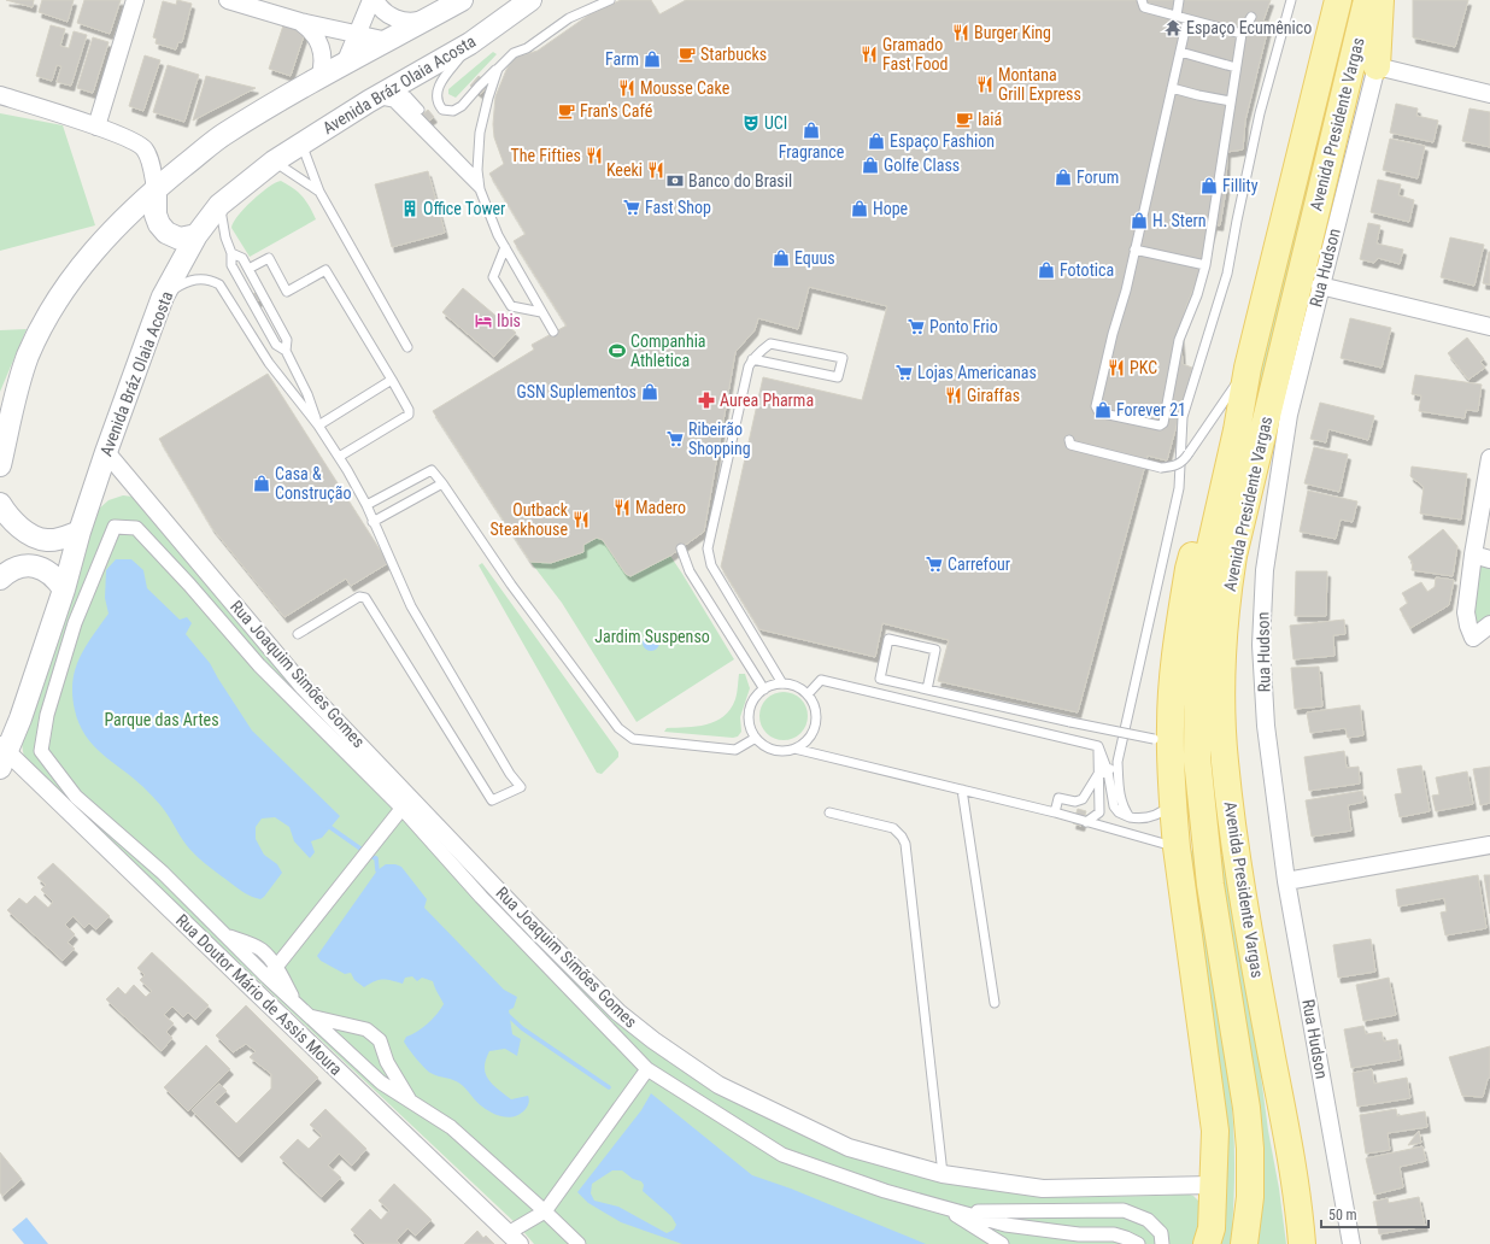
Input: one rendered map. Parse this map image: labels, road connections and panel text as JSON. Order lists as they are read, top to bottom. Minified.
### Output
{"streets":{"main road":["Avenida Presidente Vargas"],"street":["Avenida Bráz Olaia Acosta","Rua Hudson","Rua Joaquim Simões Gomes","Rua Doutor Mário de Assis Moura"]},"crossings":[["Avenida Bráz Olaia Acosta","Rua Joaquim Simões Gomes"],["Avenida Bráz Olaia Acosta","Rua Doutor Mário de Assis Moura"]],"parks":["Jardim Suspenso","Parque das Artes"],"places":{"temple":["Espaço Ecumênico"],"restaurant":["Burger King","Gramado Fast Food","Montana Grill Express","Mousse Cake","The Fifties","Keeki","PKC","Giraffas","Madero","Outback Steakhouse"],"cafe":["Starbucks","Fran's Café","Iaiá"],"shop":["Farm","Fragrance","Espaço Fashion","Golfe Class","Forum","Fillity","Hope","H. Stern","Equus","Fototica","GSN Suplementos","Forever 21","Casa & Construção"],"theatre":["UCI"],"bank":["Banco do Brasil"],"supermarket":["Fast Shop","Ponto Frio","Lojas Americanas","Ribeirão Shopping","Carrefour"],"building":["Office Tower"],"hotel":["Ibis"],"sports":["Companhia Athletica"],"pharmacy":["Aurea Pharma"]},"scale_bar":"50 m"}
